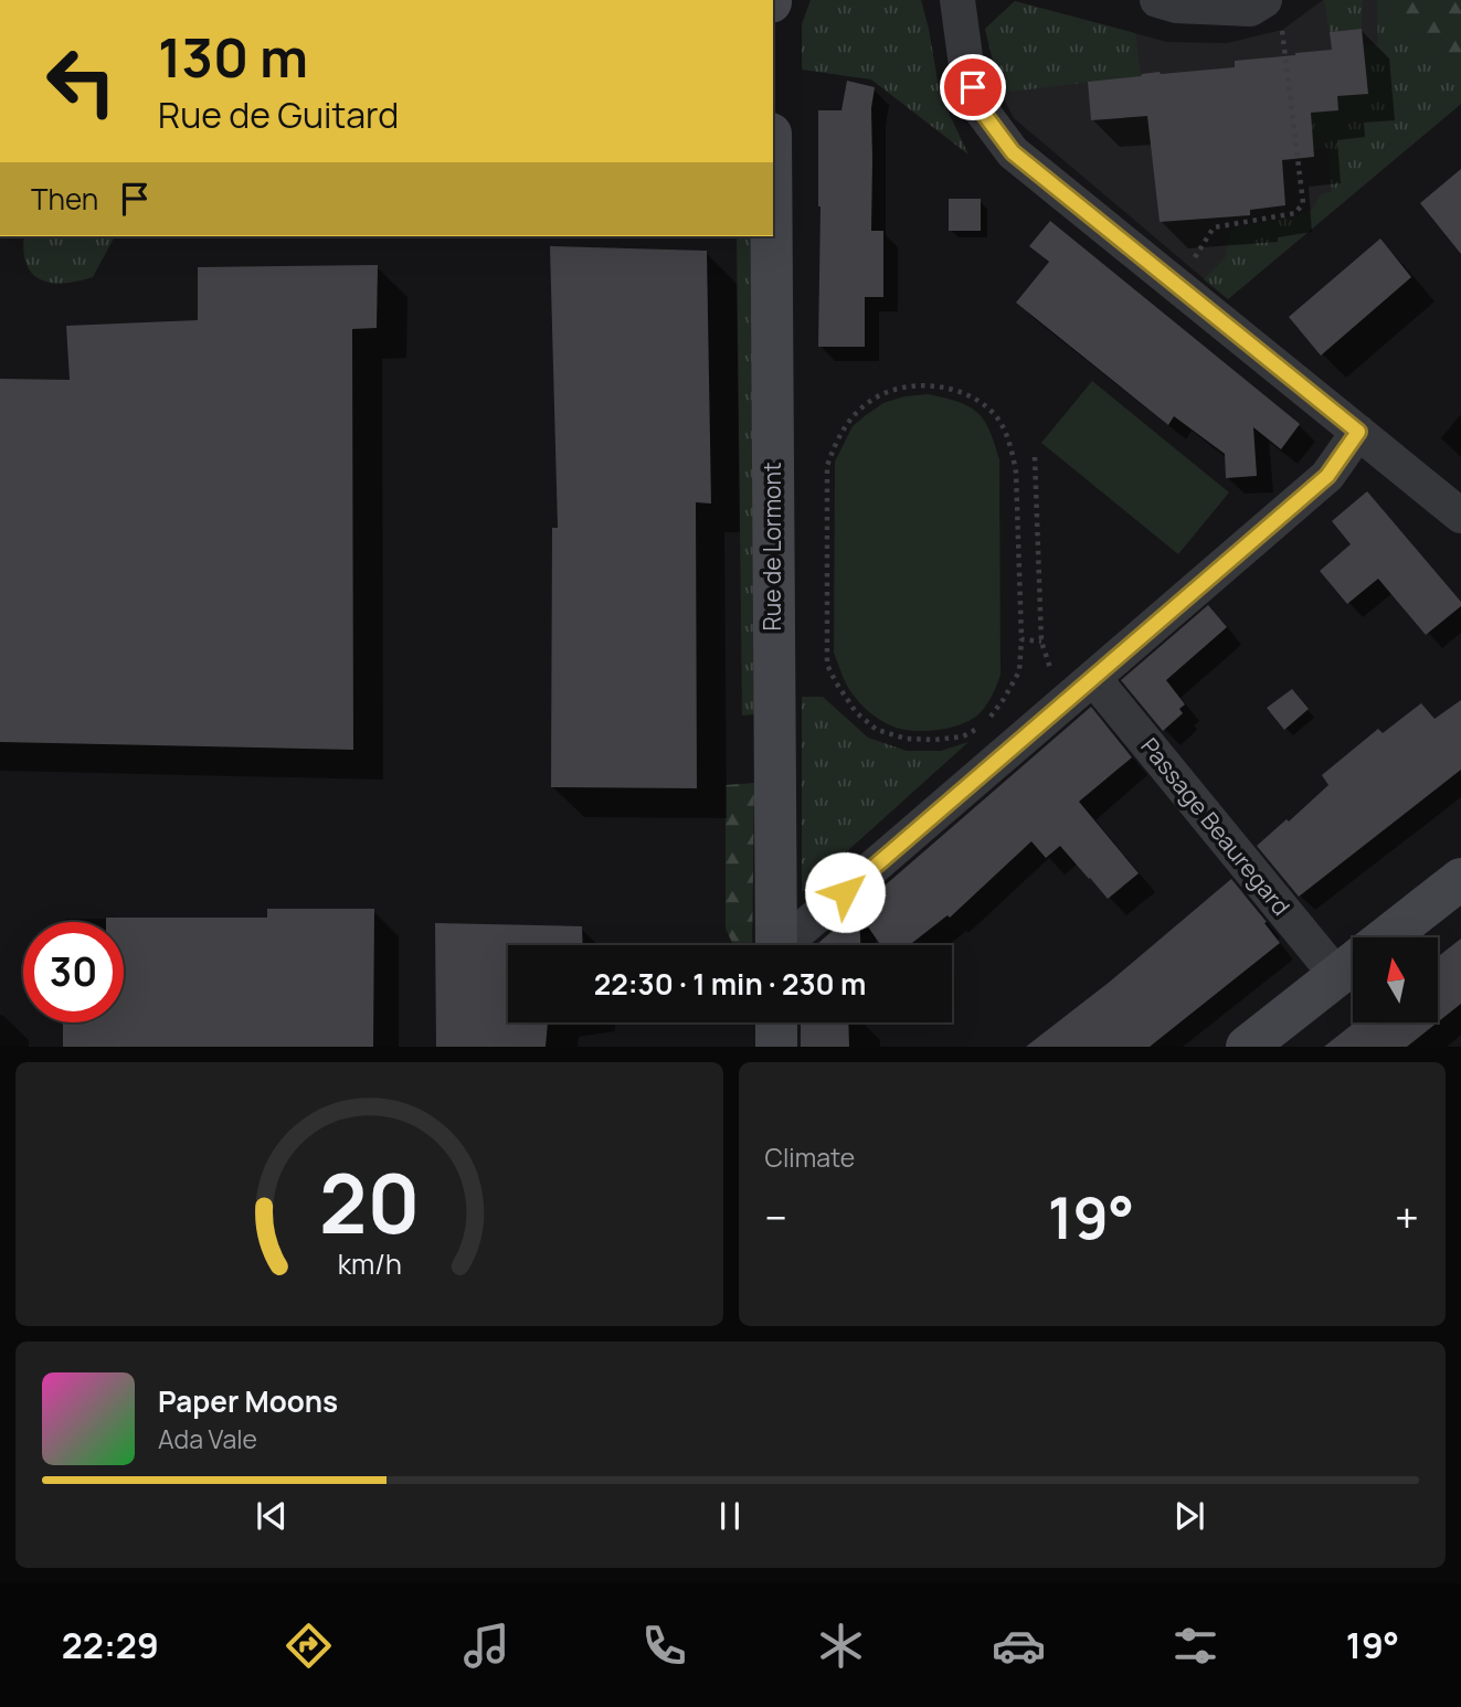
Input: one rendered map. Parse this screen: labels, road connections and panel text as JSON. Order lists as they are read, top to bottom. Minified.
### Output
{"streets":{"main road":["Rue de Lormont"],"street":["Passage Beauregard"]},"north":"top","page":{"turn":["130 m","Rue de Guitard"],"then":"Then","limit":"30","trip":"22:30 · 1 min · 230 m","tile":"Climate","heat":["−","19°","+"],"song":["Paper Moons","Ada Vale"],"tabs":["22:29","19°"],"gauge":["20","km/h"]}}
